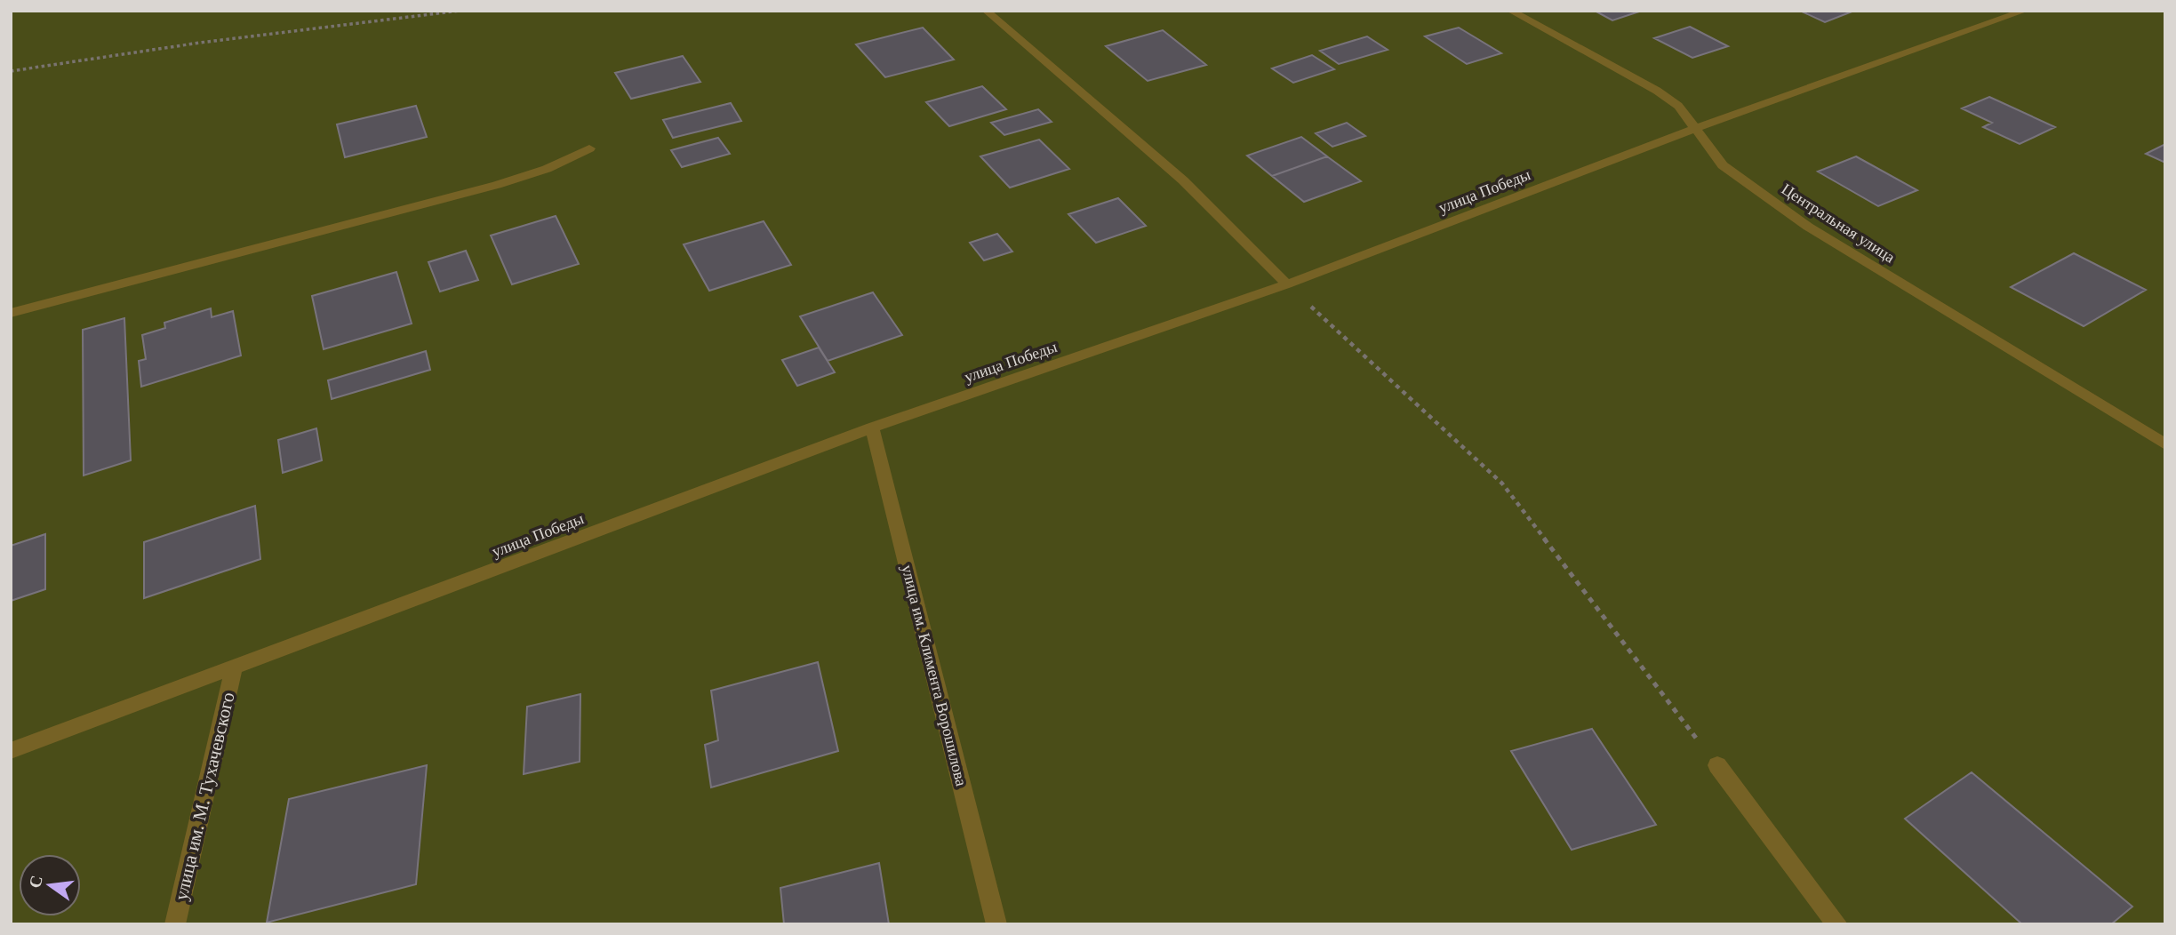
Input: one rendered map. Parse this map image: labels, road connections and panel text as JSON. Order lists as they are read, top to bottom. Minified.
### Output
{"streets":{"street":["улица Победы","Центральная улица","улица им. Климента Ворошилова","улица им. М. Тухачевского"]},"crossings":[["улица Победы","Центральная улица"],["улица Победы","улица им. Климента Ворошилова"],["улица Победы","улица им. М. Тухачевского"]],"north":"left"}
